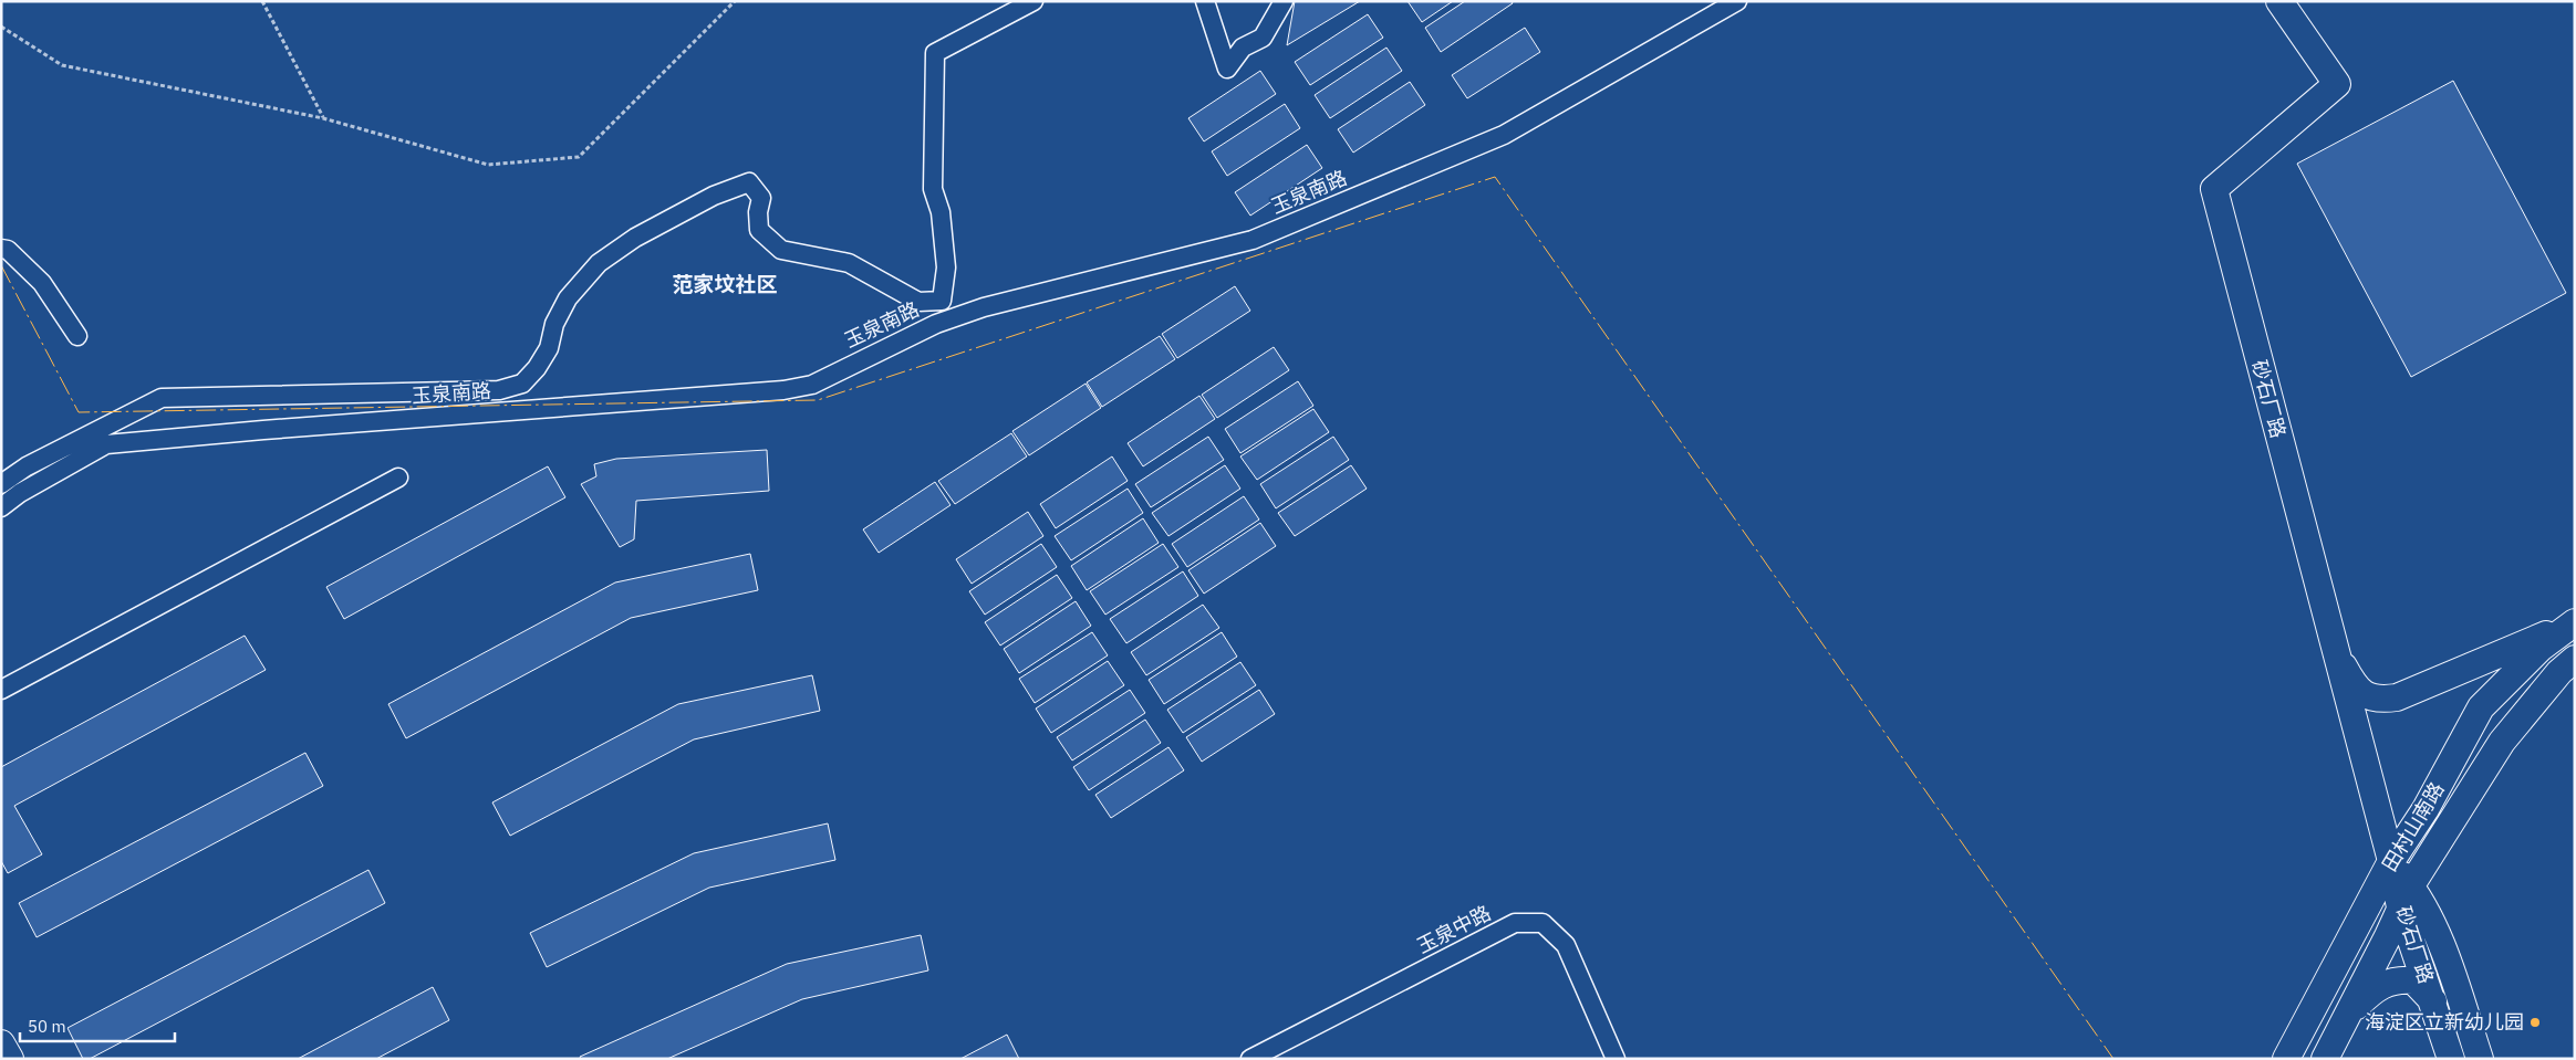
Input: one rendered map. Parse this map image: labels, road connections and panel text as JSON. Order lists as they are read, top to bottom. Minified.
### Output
{"streets":{"main road":["砂石厂路","田村山南路"],"street":["玉泉南路","玉泉中路"]},"crossings":[["砂石厂路","田村山南路"]],"districts":["范家坟社区"],"places":["海淀区立新幼儿园"],"scale_bar":"50 m"}
